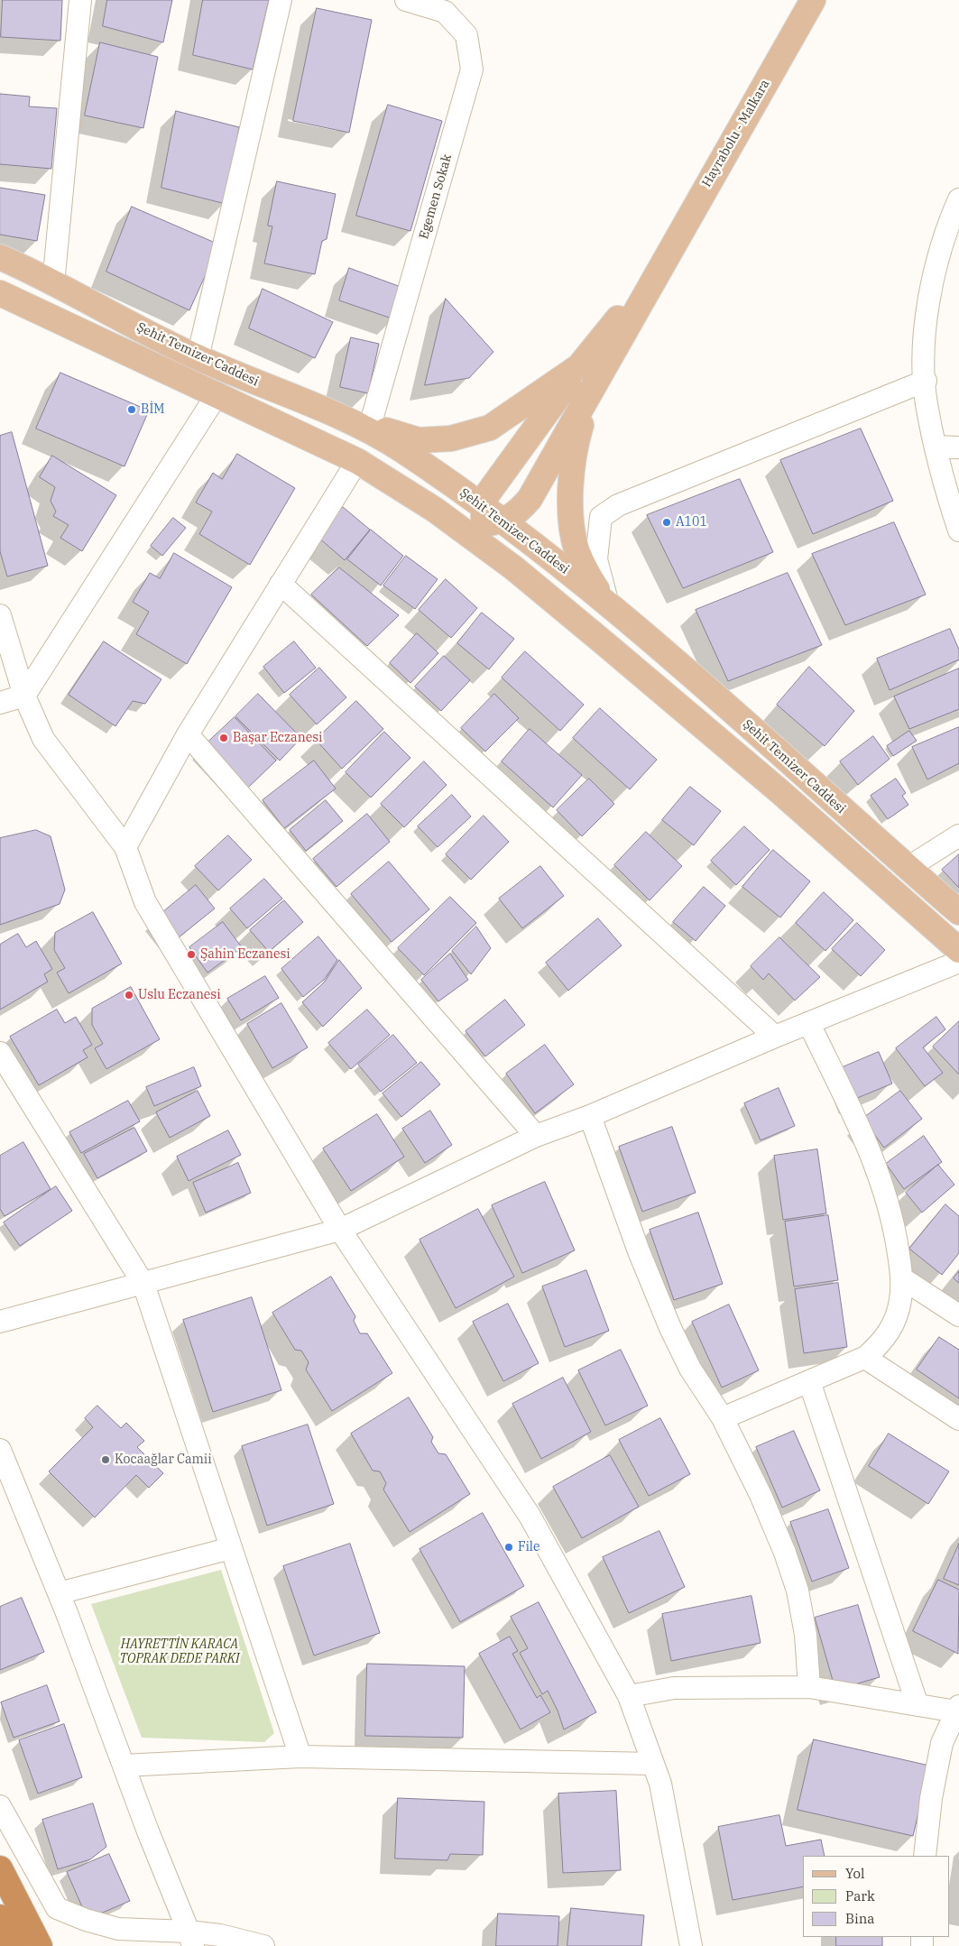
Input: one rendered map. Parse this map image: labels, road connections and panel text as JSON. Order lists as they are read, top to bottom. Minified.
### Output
{"streets":{"main road":["Hayrabolu - Malkara","Şehit Temizer Caddesi"],"street":["Egemen Sokak"]},"crossings":[["Egemen Sokak","Şehit Temizer Caddesi"]],"parks":["HAYRETTİN KARACA TOPRAK DEDE PARKI"],"places":["BİM","A101","Başar Eczanesi","Şahin Eczanesi","Uslu Eczanesi","Kocaağlar Camii","File"],"legend":["Yol","Park","Bina"]}
